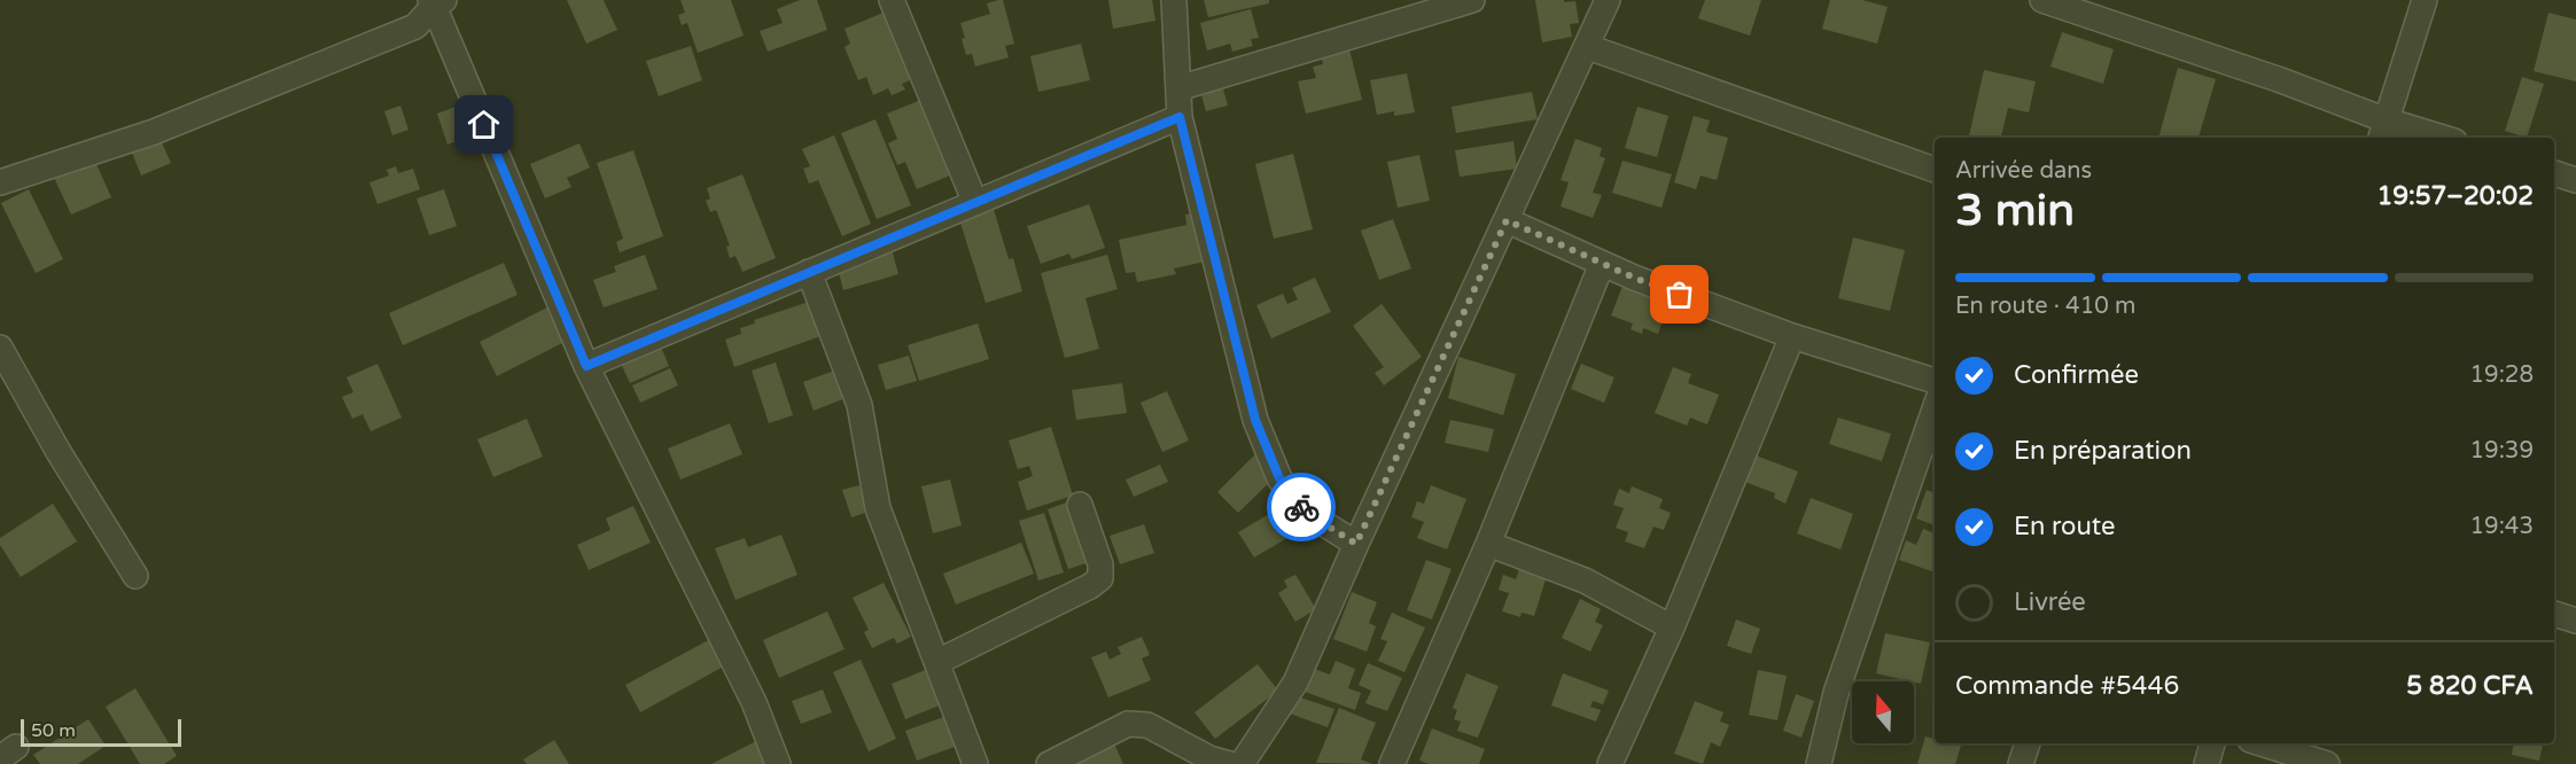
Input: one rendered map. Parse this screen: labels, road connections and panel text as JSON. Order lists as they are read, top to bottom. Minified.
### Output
{"scale_bar":"50 m","north":"top","page":{"heading":["3 min","Arrivée dans","19:57–20:02"],"panel":["Commande #5446","5 820 CFA"],"bar":"En route · 410 m","list":[["Confirmée","19:28"],["En préparation","19:39"],["En route","19:43"],"Livrée"],"scale":"50 m"}}
